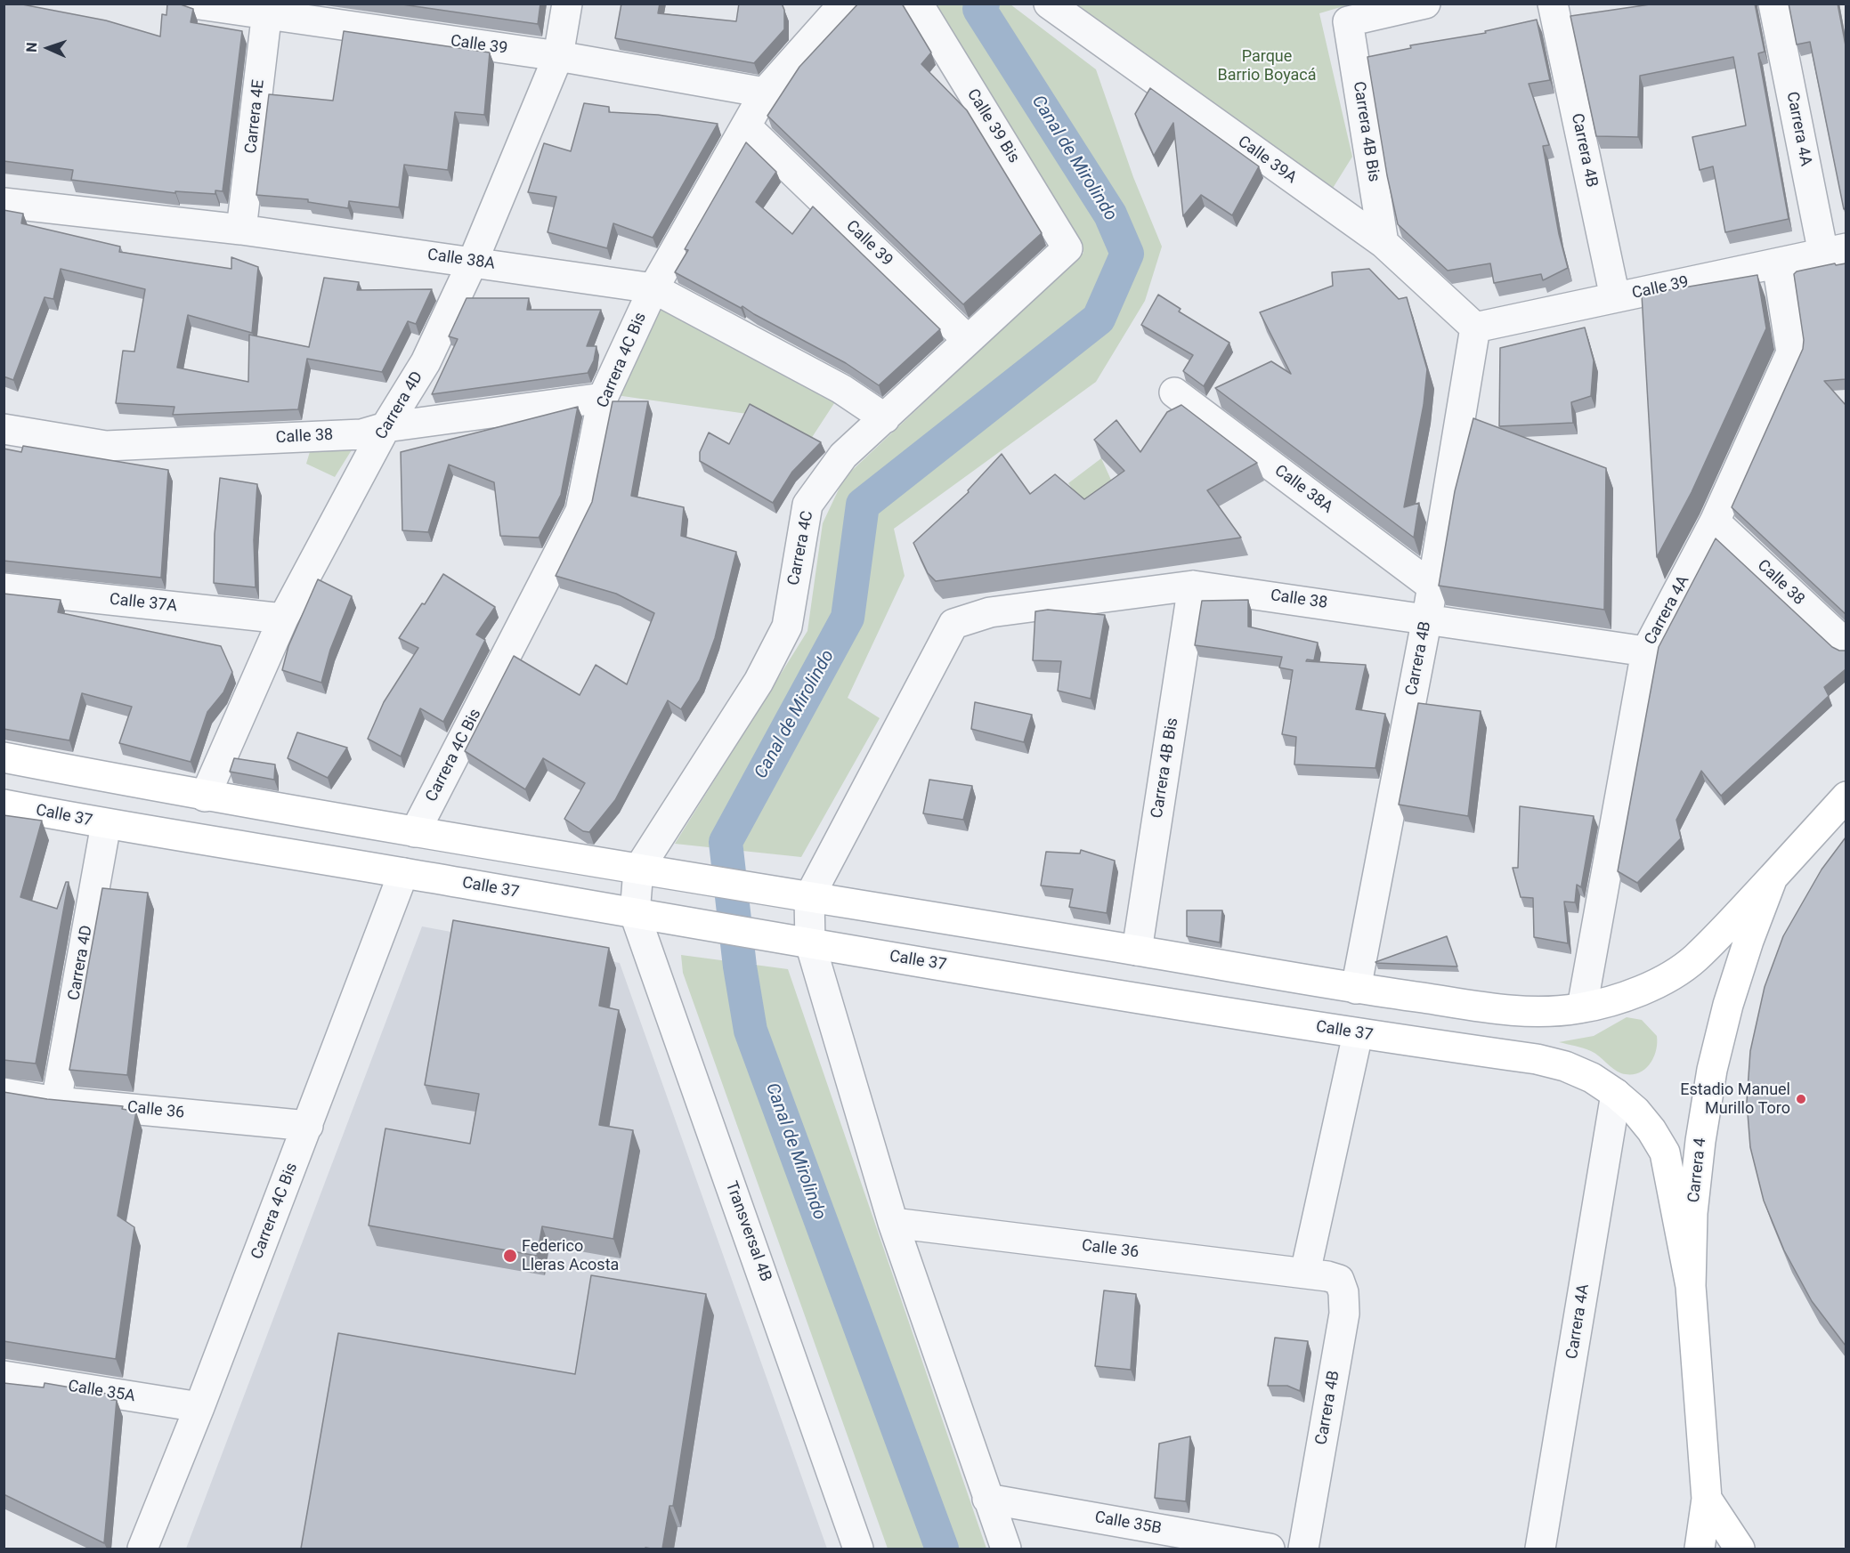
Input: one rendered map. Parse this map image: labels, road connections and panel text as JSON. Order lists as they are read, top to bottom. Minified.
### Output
{"streets":{"main road":["Calle 37","Carrera 4"],"street":["Calle 39","Carrera 4E","Calle 39 Bis","Carrera 4A","Carrera 4B Bis","Carrera 4B","Calle 39A","Calle 38A","Carrera 4C Bis","Carrera 4D","Calle 38","Carrera 4C","Calle 37A","Calle 36","Transversal 4B","Calle 35A","Calle 35B"]},"crossings":[["Calle 39","Carrera 4E"],["Calle 39","Carrera 4A"],["Calle 39","Carrera 4B"],["Calle 39","Calle 39A"],["Calle 39","Carrera 4C Bis"],["Calle 39","Carrera 4D"],["Calle 39","Carrera 4C"],["Carrera 4E","Calle 38A"],["Calle 39 Bis","Carrera 4C"],["Carrera 4A","Calle 38"],["Carrera 4A","Calle 37"],["Carrera 4B Bis","Calle 39A"],["Carrera 4B Bis","Calle 38"],["Carrera 4B","Calle 39A"],["Carrera 4B","Calle 38A"],["Carrera 4B","Calle 38"],["Carrera 4B","Calle 36"],["Calle 38A","Carrera 4C Bis"],["Calle 38A","Carrera 4D"],["Calle 38A","Carrera 4C"],["Carrera 4C Bis","Calle 38"],["Carrera 4C Bis","Calle 37"],["Carrera 4C Bis","Calle 36"],["Carrera 4C Bis","Calle 35A"],["Carrera 4D","Calle 38"],["Carrera 4D","Calle 37A"],["Carrera 4D","Calle 37"],["Carrera 4D","Calle 36"],["Carrera 4C","Calle 37"],["Carrera 4C","Transversal 4B"],["Calle 37","Carrera 4"],["Calle 37","Transversal 4B"]],"water":["Canal de Mirolindo"],"parks":["Parque Barrio Boyacá"],"places":["Estadio Manuel Murillo Toro","Federico Lleras Acosta"],"north":"left"}
